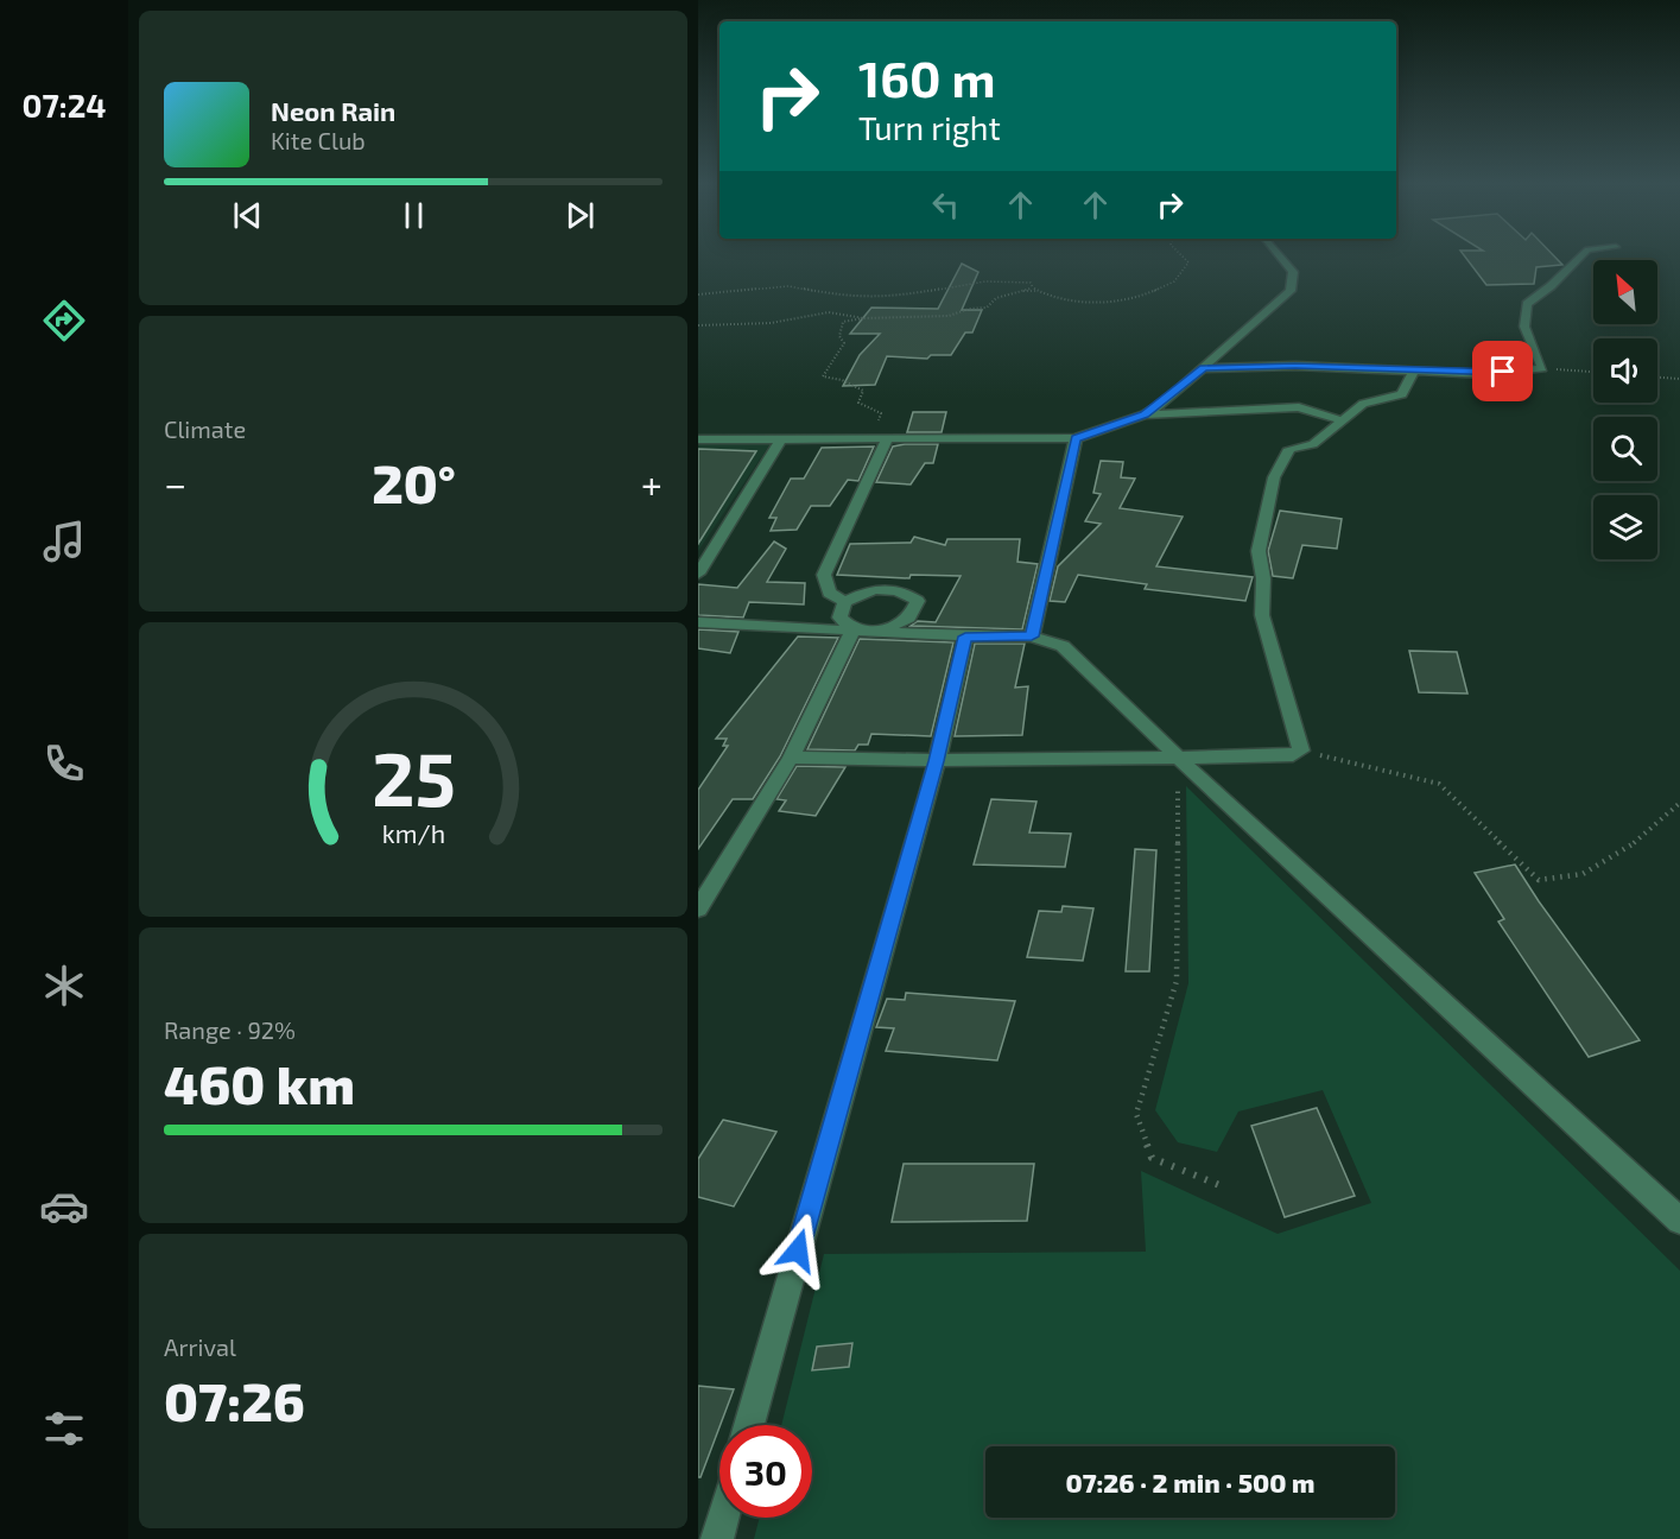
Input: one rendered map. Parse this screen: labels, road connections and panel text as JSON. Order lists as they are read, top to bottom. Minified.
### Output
{"north":"top left","page":{"tabs":"07:24","turn":["160 m","Turn right"],"song":["Neon Rain","Kite Club"],"tile":["Climate",["Range · 92%","460 km"],["Arrival","07:26"]],"heat":["−","20°","+"],"limit":"30","trip":"07:26 · 2 min · 500 m","gauge":["25","km/h"]}}
